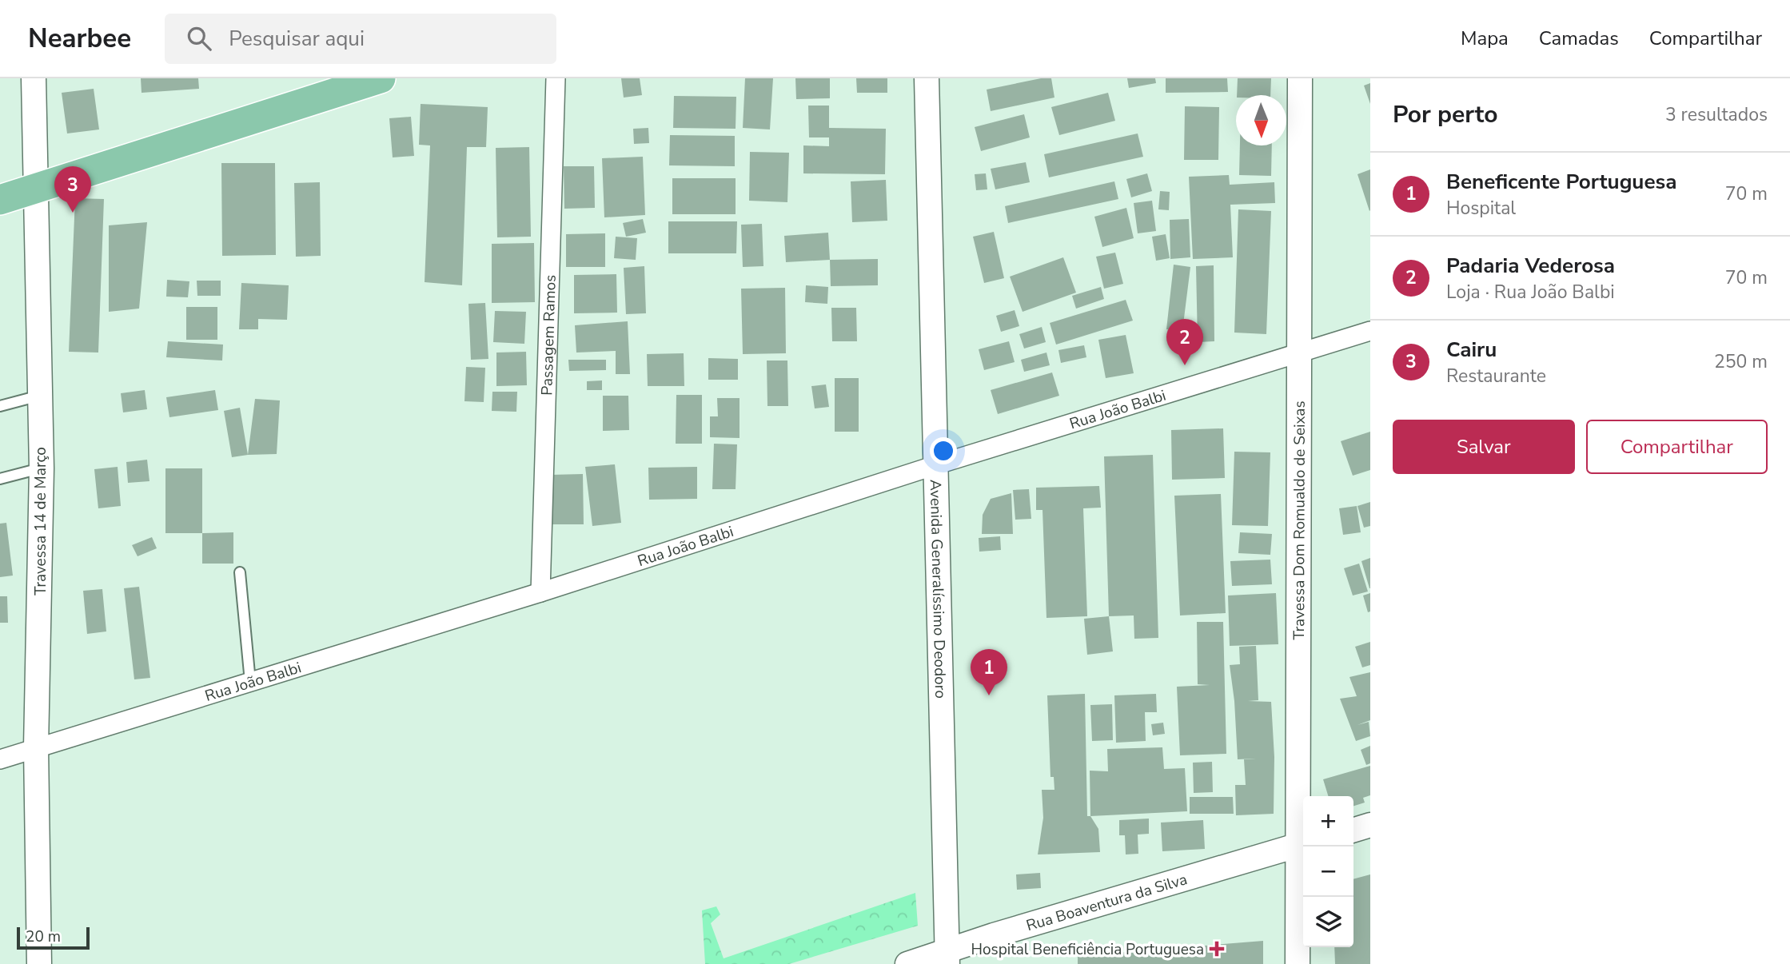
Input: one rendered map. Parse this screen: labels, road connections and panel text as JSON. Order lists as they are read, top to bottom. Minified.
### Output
{"streets":{"street":["Passagem Ramos","Rua João Balbi","Travessa 14 de Março","Travessa Dom Romualdo de Seixas","Avenida Generalíssimo Deodoro","Rua Boaventura da Silva"]},"crossings":[["Passagem Ramos","Rua João Balbi"],["Rua João Balbi","Travessa 14 de Março"],["Rua João Balbi","Travessa Dom Romualdo de Seixas"],["Rua João Balbi","Avenida Generalíssimo Deodoro"],["Travessa Dom Romualdo de Seixas","Rua Boaventura da Silva"],["Avenida Generalíssimo Deodoro","Rua Boaventura da Silva"]],"places":{"health":["Hospital Beneficiência Portuguesa"]},"scale_bar":"20 m","north":"bottom","page":{"header":"Nearbee","search":"Pesquisar aqui","nav":["Mapa","Camadas","Compartilhar"],"heading":["Por perto","3 resultados"],"list":[{"mark":"1","name":"Beneficente Portuguesa","note":"Hospital","value":"70 m"},{"mark":"2","name":"Padaria Vederosa","note":"Loja · Rua João Balbi","value":"70 m"},{"mark":"3","name":"Cairu","note":"Restaurante","value":"250 m"}],"pins":["3","2","1"],"buttons":["Salvar","Compartilhar"],"map_buttons":["+","−"],"scale":"20 m"}}
